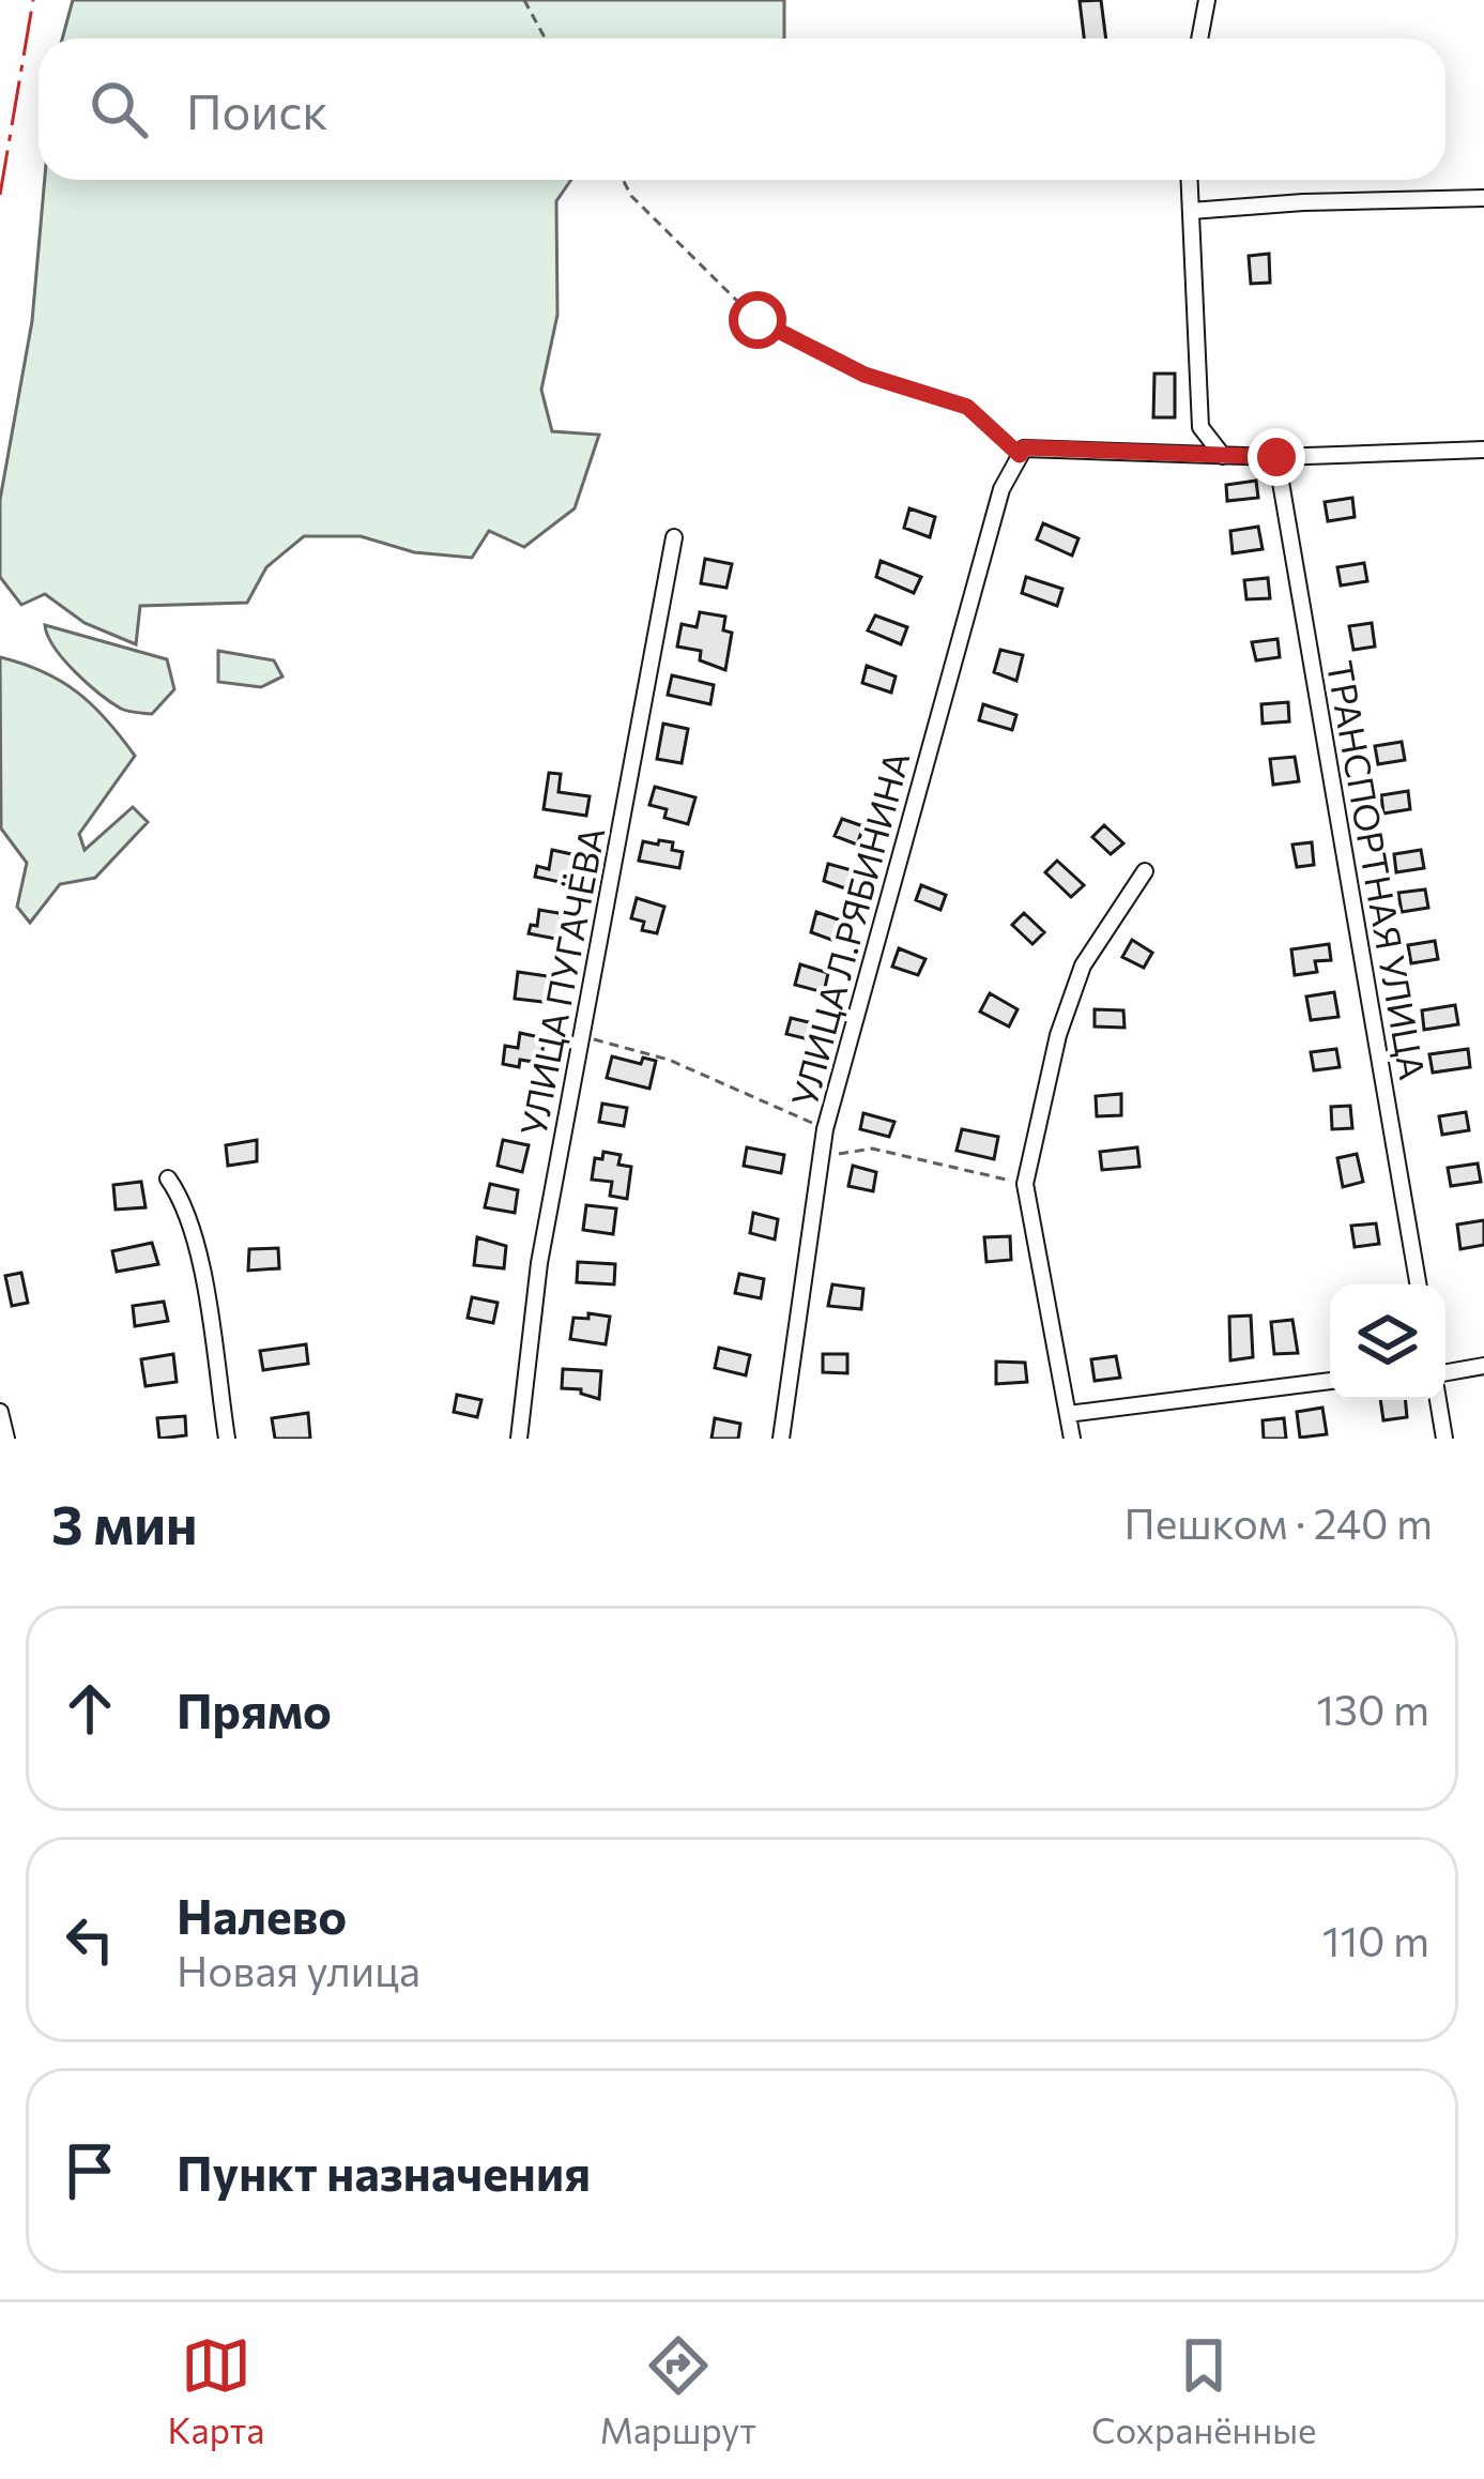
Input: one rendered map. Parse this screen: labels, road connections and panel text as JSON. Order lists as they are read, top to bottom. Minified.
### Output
{"streets":{"street":["ТРАНСПОРТНАЯ УЛИЦА","УЛИЦА Л.РЯБИНИНА","УЛИЦА ПУГАЧЁВА"]},"page":{"search":"Поиск","heading":["3 мин","Пешком · 240 m"],"list":[["Прямо","130 m"],["Налево","Новая улица","110 m"],"Пункт назначения"],"nav":["Карта","Маршрут","Сохранённые"]}}
